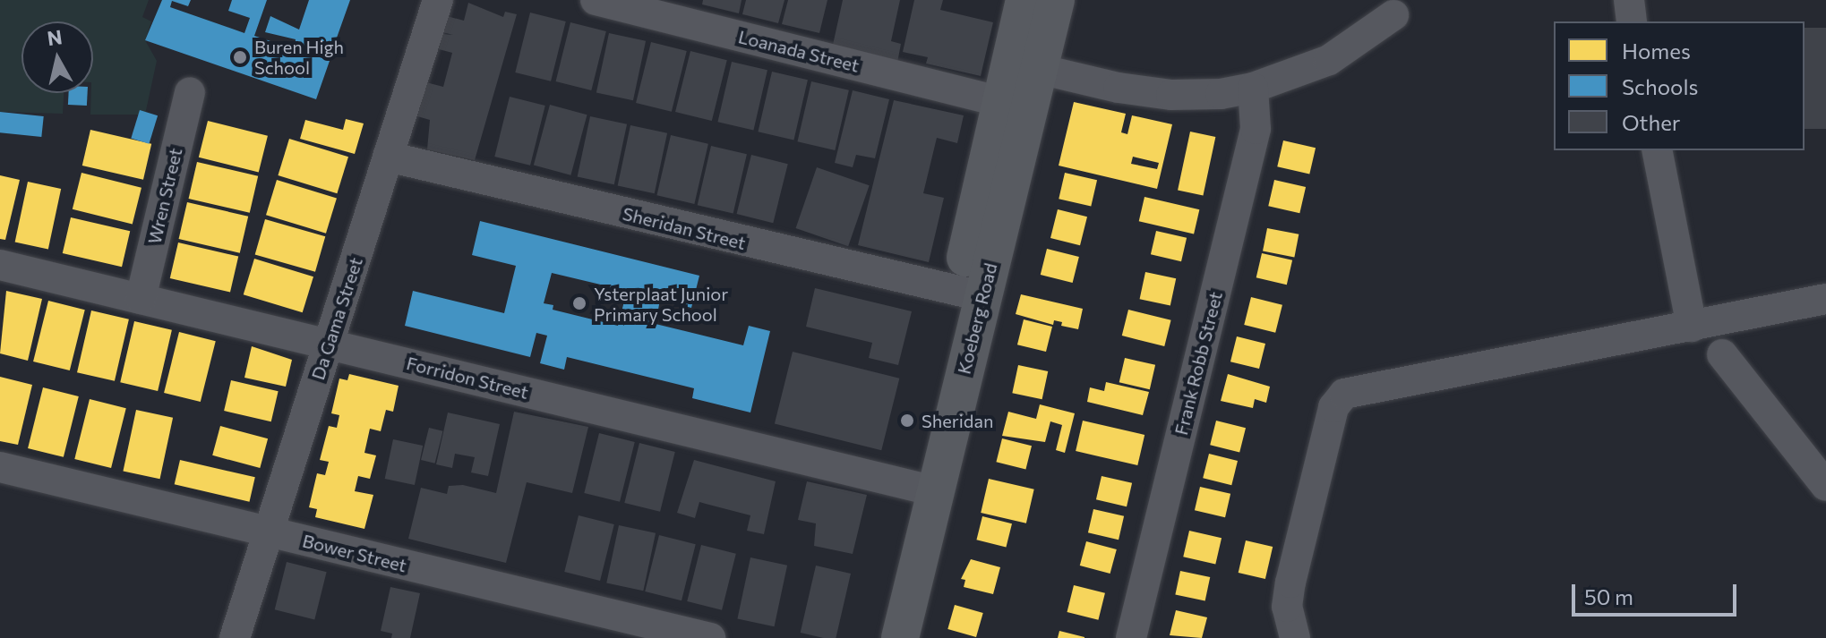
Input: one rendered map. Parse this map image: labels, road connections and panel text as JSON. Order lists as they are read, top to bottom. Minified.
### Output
{"streets":{"main road":["Koeberg Road"],"street":["Loanada Street","Wren Street","Sheridan Street","Da Gama Street","Frank Robb Street","Forridon Street","Bower Street"]},"crossings":[["Loanada Street","Koeberg Road"],["Wren Street","Forridon Street"],["Sheridan Street","Da Gama Street"],["Sheridan Street","Koeberg Road"],["Da Gama Street","Forridon Street"],["Da Gama Street","Bower Street"],["Koeberg Road","Forridon Street"]],"places":["Buren High School","Ysterplaat Junior Primary School","Sheridan"],"legend":["Homes","Schools","Other"],"scale_bar":"50 m","north":"top"}
